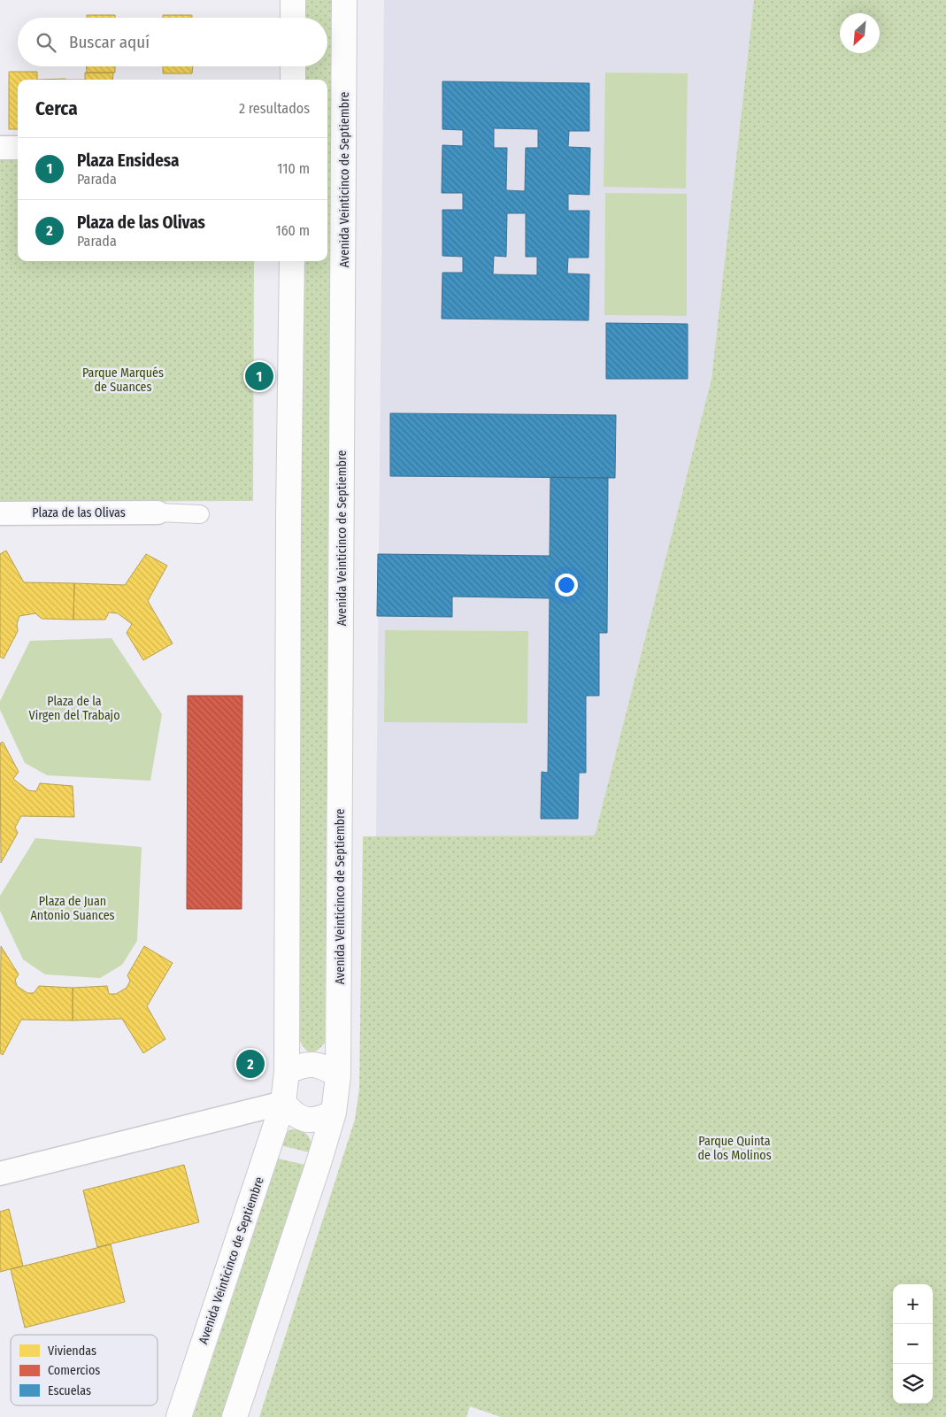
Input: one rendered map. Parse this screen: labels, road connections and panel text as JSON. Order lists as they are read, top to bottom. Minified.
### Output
{"streets":{"main road":["Avenida Veinticinco de Septiembre"],"street":["Plaza de las Olivas"]},"parks":["Parque Marqués de Suances","Plaza de la Virgen del Trabajo","Plaza de Juan Antonio Suances","Parque Quinta de los Molinos"],"legend":["Viviendas","Comercios","Escuelas"],"north":"bottom left","page":{"search":"Buscar aquí","heading":["Cerca","2 resultados"],"list":[{"mark":"1","name":"Plaza Ensidesa","note":"Parada","value":"110 m"},{"mark":"2","name":"Plaza de las Olivas","note":"Parada","value":"160 m"}],"pins":["1","2"],"map_buttons":["+","−"]}}
